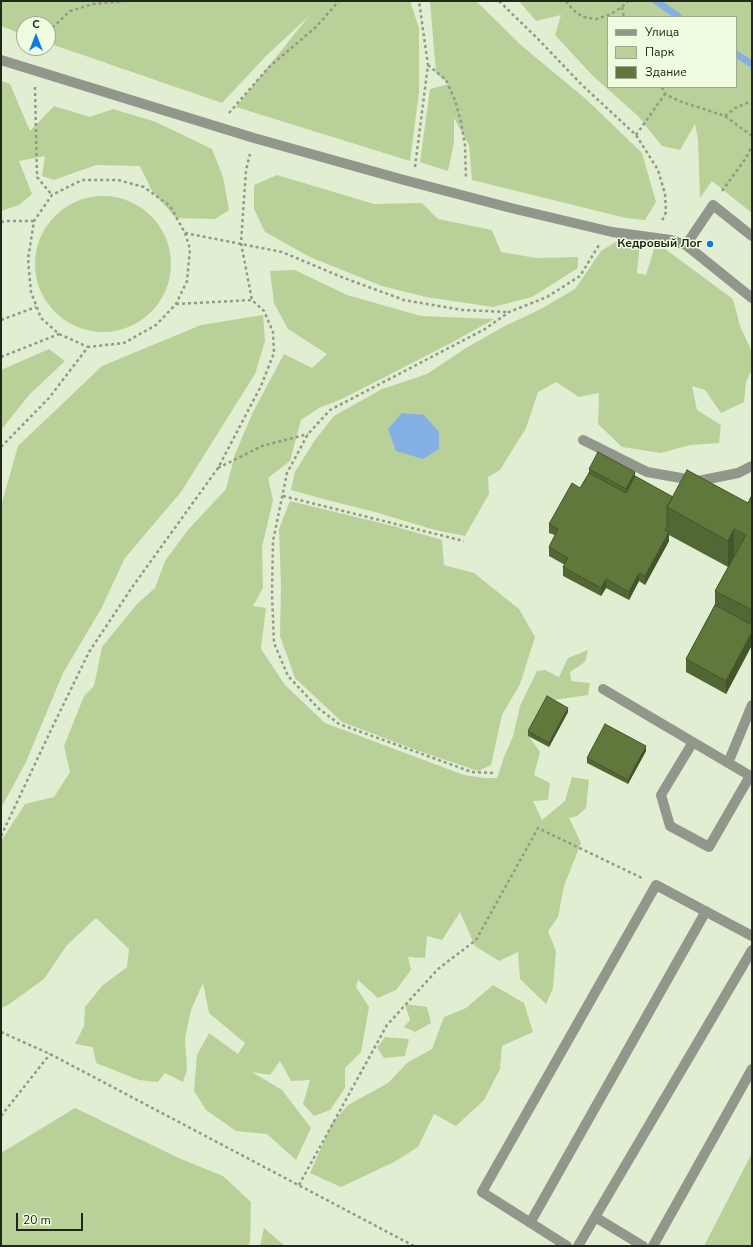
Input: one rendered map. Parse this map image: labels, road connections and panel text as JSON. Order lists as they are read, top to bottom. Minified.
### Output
{"places":["Кедровый Лог"],"legend":["Улица","Парк","Здание"],"scale_bar":"20 m","north":"top"}
